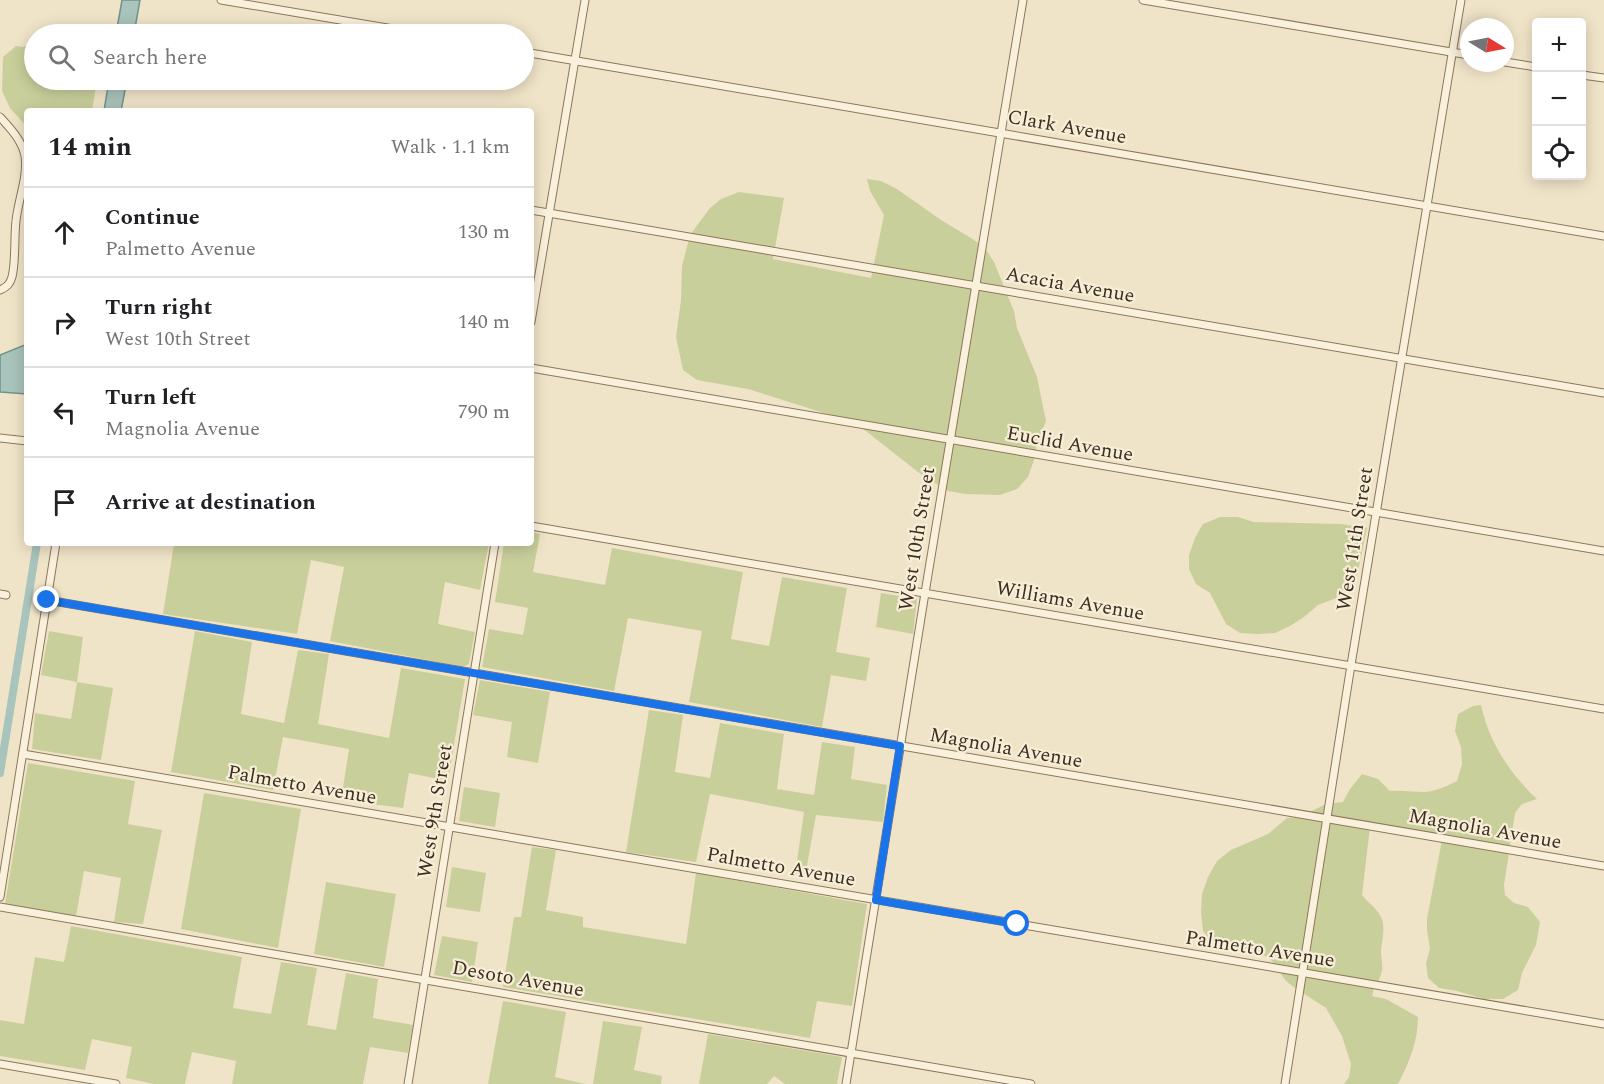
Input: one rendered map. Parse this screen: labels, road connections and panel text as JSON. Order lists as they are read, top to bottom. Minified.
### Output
{"streets":{"street":["Clark Avenue","Acacia Avenue","Euclid Avenue","West 10th Street","West 11th Street","Williams Avenue","Magnolia Avenue","Palmetto Avenue","West 9th Street","Desoto Avenue"]},"crossings":[["Clark Avenue","West 10th Street"],["Clark Avenue","West 11th Street"],["Acacia Avenue","West 10th Street"],["Acacia Avenue","West 11th Street"],["Euclid Avenue","West 10th Street"],["Euclid Avenue","West 11th Street"],["West 10th Street","Williams Avenue"],["West 10th Street","Magnolia Avenue"],["West 10th Street","Palmetto Avenue"],["West 10th Street","Desoto Avenue"],["West 11th Street","Williams Avenue"],["West 11th Street","Magnolia Avenue"],["West 11th Street","Palmetto Avenue"],["Magnolia Avenue","West 9th Street"],["Palmetto Avenue","West 9th Street"],["West 9th Street","Desoto Avenue"]],"north":"right","page":{"map_buttons":["+","−"],"search":"Search here","heading":["14 min","Walk · 1.1 km"],"list":[["Continue","Palmetto Avenue","130 m"],["Turn right","West 10th Street","140 m"],["Turn left","Magnolia Avenue","790 m"],"Arrive at destination"]}}
